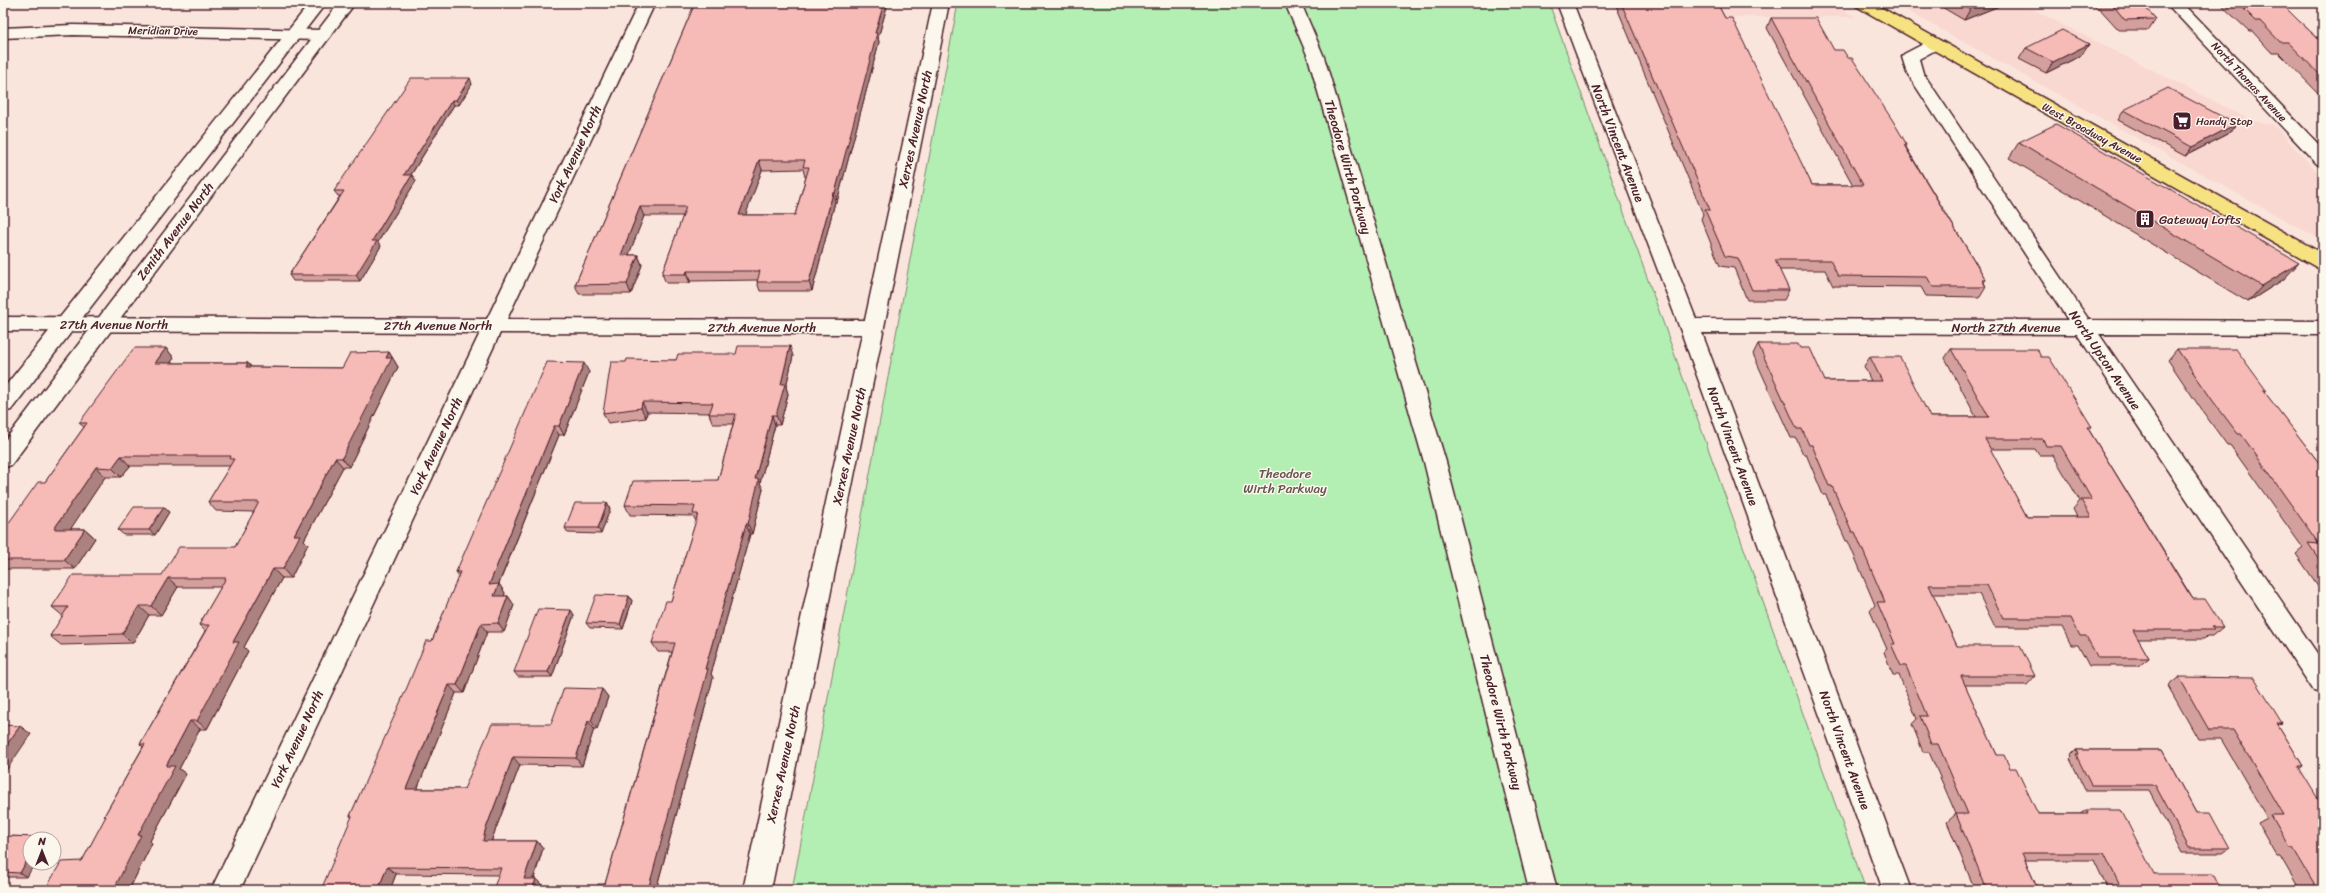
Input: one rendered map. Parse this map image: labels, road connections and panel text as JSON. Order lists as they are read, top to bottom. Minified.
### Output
{"streets":{"main road":["West Broadway Avenue"],"street":["Meridian Drive","North Thomas Avenue","Xerxes Avenue North","North Vincent Avenue","York Avenue North","Theodore Wirth Parkway","Zenith Avenue North","27th Avenue North","North 27th Avenue","North Upton Avenue"]},"crossings":[["Meridian Drive","Zenith Avenue North"],["Xerxes Avenue North","27th Avenue North"],["West Broadway Avenue","North Upton Avenue"],["North Vincent Avenue","North 27th Avenue"],["York Avenue North","27th Avenue North"],["Zenith Avenue North","27th Avenue North"],["North 27th Avenue","North Upton Avenue"]],"parks":["Theodore Wirth Parkway"],"places":{"supermarket":["Handy Stop"],"building":["Gateway Lofts"]},"north":"top"}
